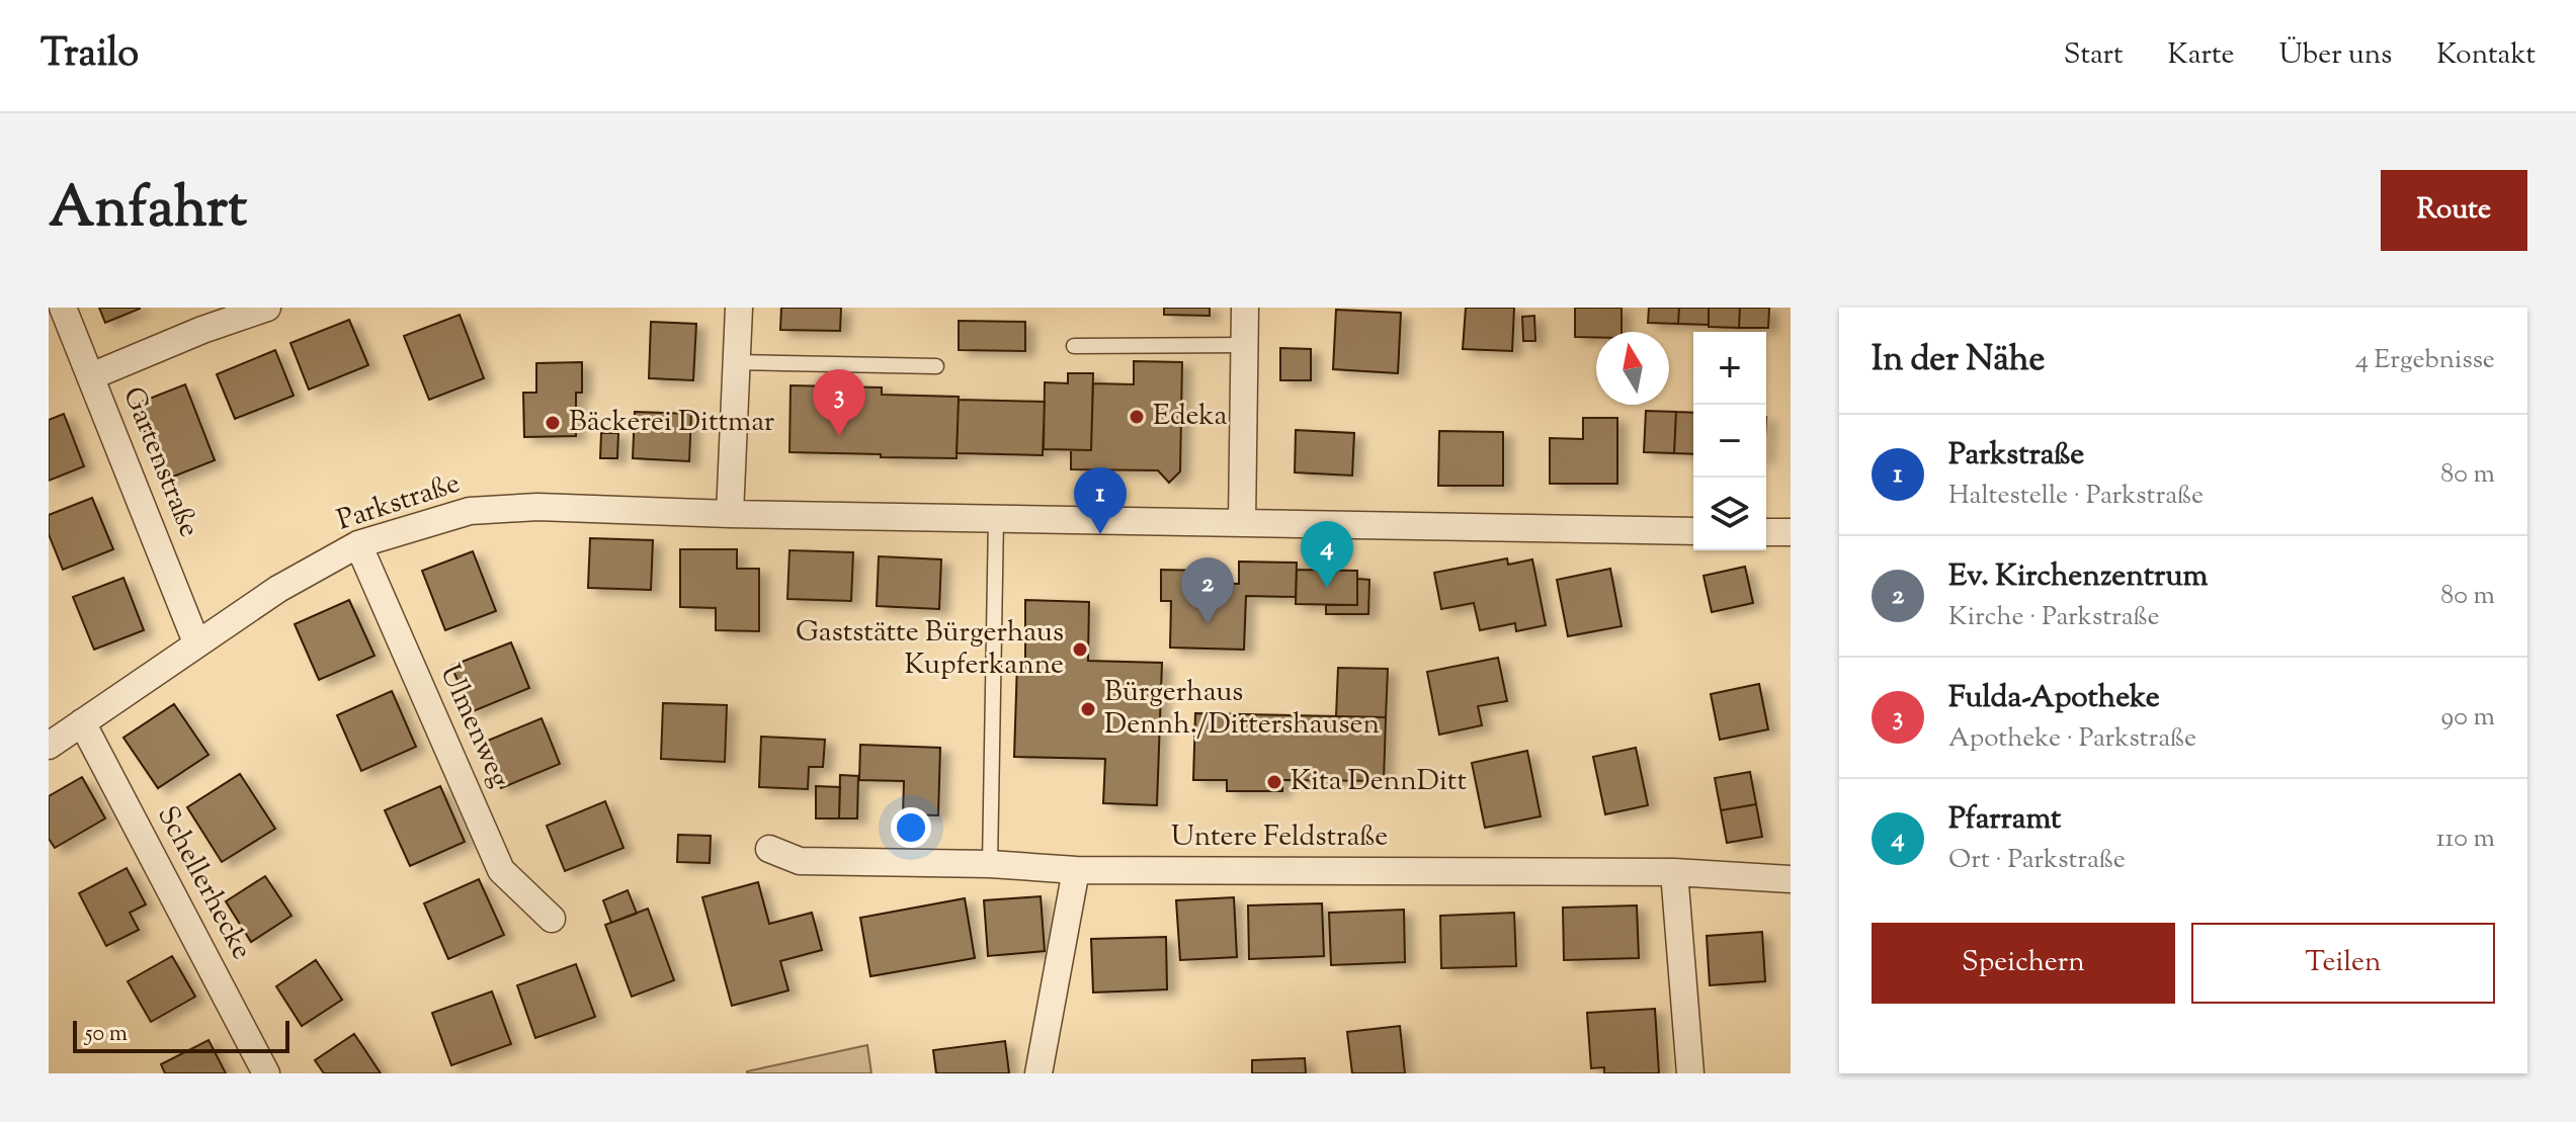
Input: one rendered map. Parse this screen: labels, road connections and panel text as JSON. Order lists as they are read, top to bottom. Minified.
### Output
{"streets":{"street":["Gartenstraße","Parkstraße","Ulmenweg","Untere Feldstraße","Schellerhecke"]},"crossings":[["Gartenstraße","Parkstraße"],["Parkstraße","Ulmenweg"],["Parkstraße","Schellerhecke"]],"places":["Edeka","Bäckerei Dittmar","Gaststätte Bürgerhaus Kupferkanne","Bürgerhaus Dennh./Dittershausen","Kita DennDitt"],"scale_bar":"50 m","north":"top","page":{"header":"Trailo","nav":["Start","Karte","Über uns","Kontakt"],"title":"Anfahrt","buttons":["Route",["Speichern","Teilen"]],"heading":["In der Nähe","4 Ergebnisse"],"map_buttons":["+","−"],"pins":["3","1","4","2"],"list":[{"mark":"1","name":"Parkstraße","note":"Haltestelle · Parkstraße","value":"80 m"},{"mark":"2","name":"Ev. Kirchenzentrum","note":"Kirche · Parkstraße","value":"80 m"},{"mark":"3","name":"Fulda-Apotheke","note":"Apotheke · Parkstraße","value":"90 m"},{"mark":"4","name":"Pfarramt","note":"Ort · Parkstraße","value":"110 m"}],"scale":"50 m"}}
